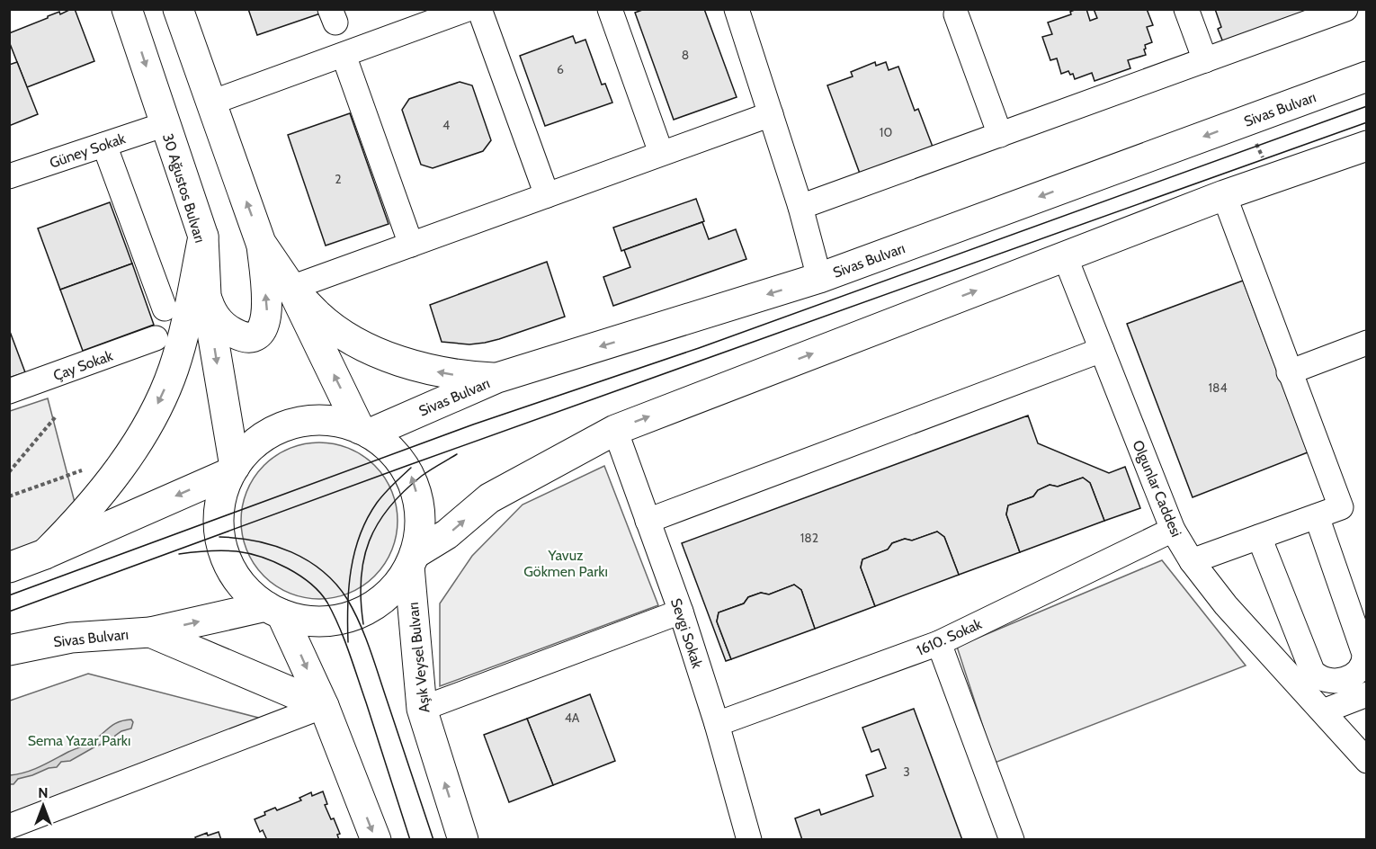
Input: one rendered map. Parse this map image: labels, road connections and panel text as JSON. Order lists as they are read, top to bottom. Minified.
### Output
{"streets":{"main road":["Sivas Bulvarı","30 Ağustos Bulvarı","Aşık Veysel Bulvarı"],"street":["Güney Sokak","Çay Sokak","Olgunlar Caddesi","Sevgi Sokak","1610. Sokak"]},"crossings":[["Güney Sokak","30 Ağustos Bulvarı"],["Olgunlar Caddesi","1610. Sokak"],["Sevgi Sokak","1610. Sokak"]],"parks":["Yavuz Gökmen Parkı","Sema Yazar Parkı"],"house_numbers":["8","6","4","10","2","184","182","4A","3"],"north":"top"}
